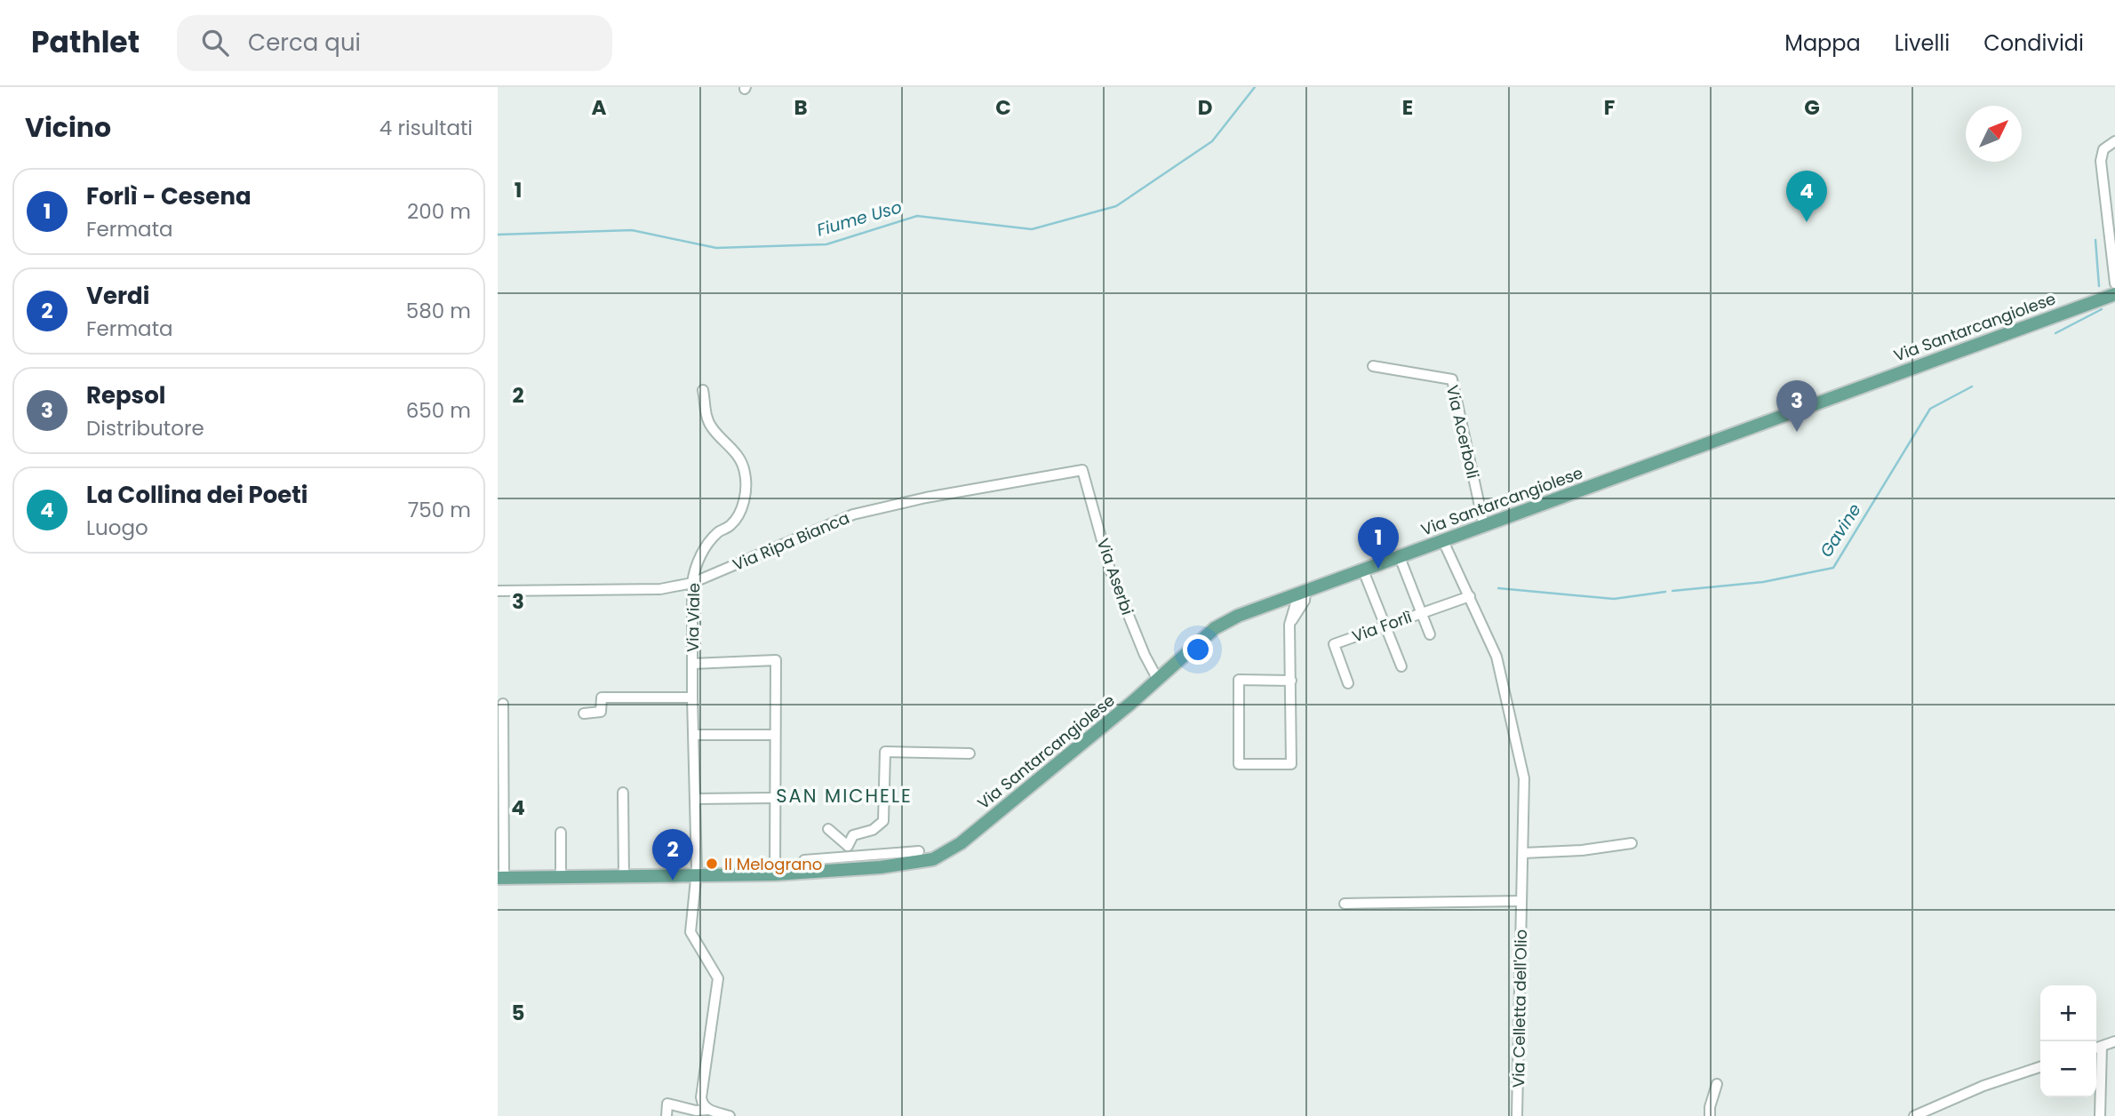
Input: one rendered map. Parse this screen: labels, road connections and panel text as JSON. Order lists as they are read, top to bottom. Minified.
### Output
{"streets":{"main road":["Via Santarcangiolese"],"street":["Via Acerboli","Via Ripa Bianca","Via Aserbi","Via Viale","Via Forlì","Via Celletta dell'Olio"]},"crossings":[["Via Santarcangiolese","Via Acerboli"],["Via Santarcangiolese","Via Aserbi"],["Via Santarcangiolese","Via Viale"],["Via Santarcangiolese","Via Celletta dell'Olio"],["Via Ripa Bianca","Via Aserbi"],["Via Ripa Bianca","Via Viale"],["Via Forlì","Via Celletta dell'Olio"]],"districts":["SAN MICHELE"],"water":["Fiume Uso","Gavine"],"places":["Il Melograno"],"north":"top right","page":{"header":"Pathlet","search":"Cerca qui","nav":["Mappa","Livelli","Condividi"],"heading":["Vicino","4 risultati"],"list":[{"mark":"1","name":"Forlì - Cesena","note":"Fermata","value":"200 m"},{"mark":"2","name":"Verdi","note":"Fermata","value":"580 m"},{"mark":"3","name":"Repsol","note":"Distributore","value":"650 m"},{"mark":"4","name":"La Collina dei Poeti","note":"Luogo","value":"750 m"}],"pins":["4","3","1","2"],"map_buttons":["+","−"]},"grid":{"columns":["A","B","C","D","E","F","G"],"rows":["1","2","3","4","5"]}}
